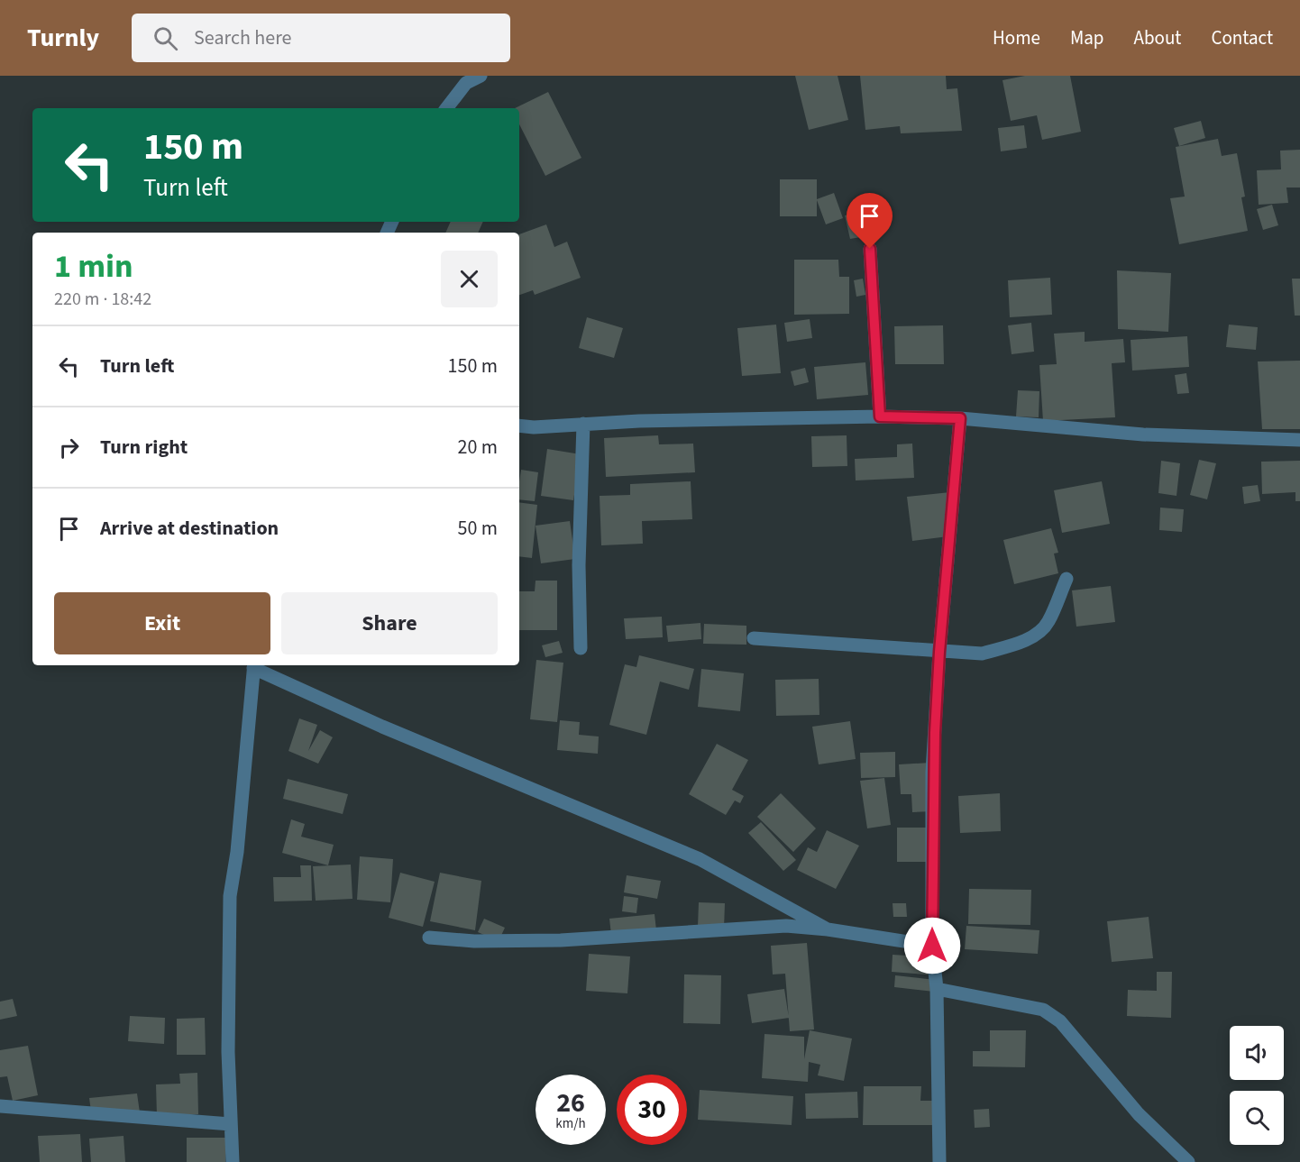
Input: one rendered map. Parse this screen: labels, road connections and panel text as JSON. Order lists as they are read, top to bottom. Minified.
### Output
{"page":{"header":"Turnly","search":"Search here","nav":["Home","Map","About","Contact"],"turn":["150 m","Turn left"],"heading":["1 min","220 m · 18:42"],"list":[{"name":"Turn left","value":"150 m"},{"name":"Turn right","value":"20 m"},{"name":"Arrive at destination","value":"50 m"}],"buttons":["Exit","Share"],"speed":"26 km/h","limit":"30"}}
